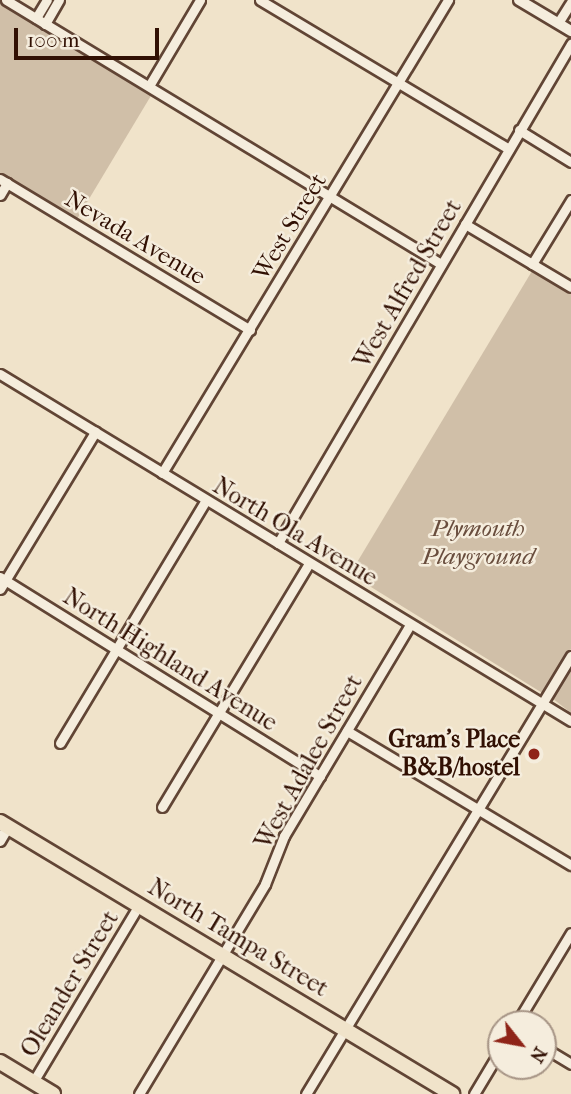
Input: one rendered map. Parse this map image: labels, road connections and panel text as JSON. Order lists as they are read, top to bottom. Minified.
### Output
{"streets":{"main road":["North Tampa Street"],"street":["West Street","Nevada Avenue","West Alfred Street","North Ola Avenue","North Highland Avenue","West Adalee Street","Oleander Street"]},"crossings":[["West Street","Nevada Avenue"],["West Street","North Ola Avenue"],["West Alfred Street","North Ola Avenue"],["North Ola Avenue","West Adalee Street"],["North Highland Avenue","West Adalee Street"],["West Adalee Street","North Tampa Street"],["North Tampa Street","Oleander Street"]],"parks":["Plymouth Playground"],"places":["Gram’s Place B&B/hostel"],"scale_bar":"100 m","north":"bottom right"}
